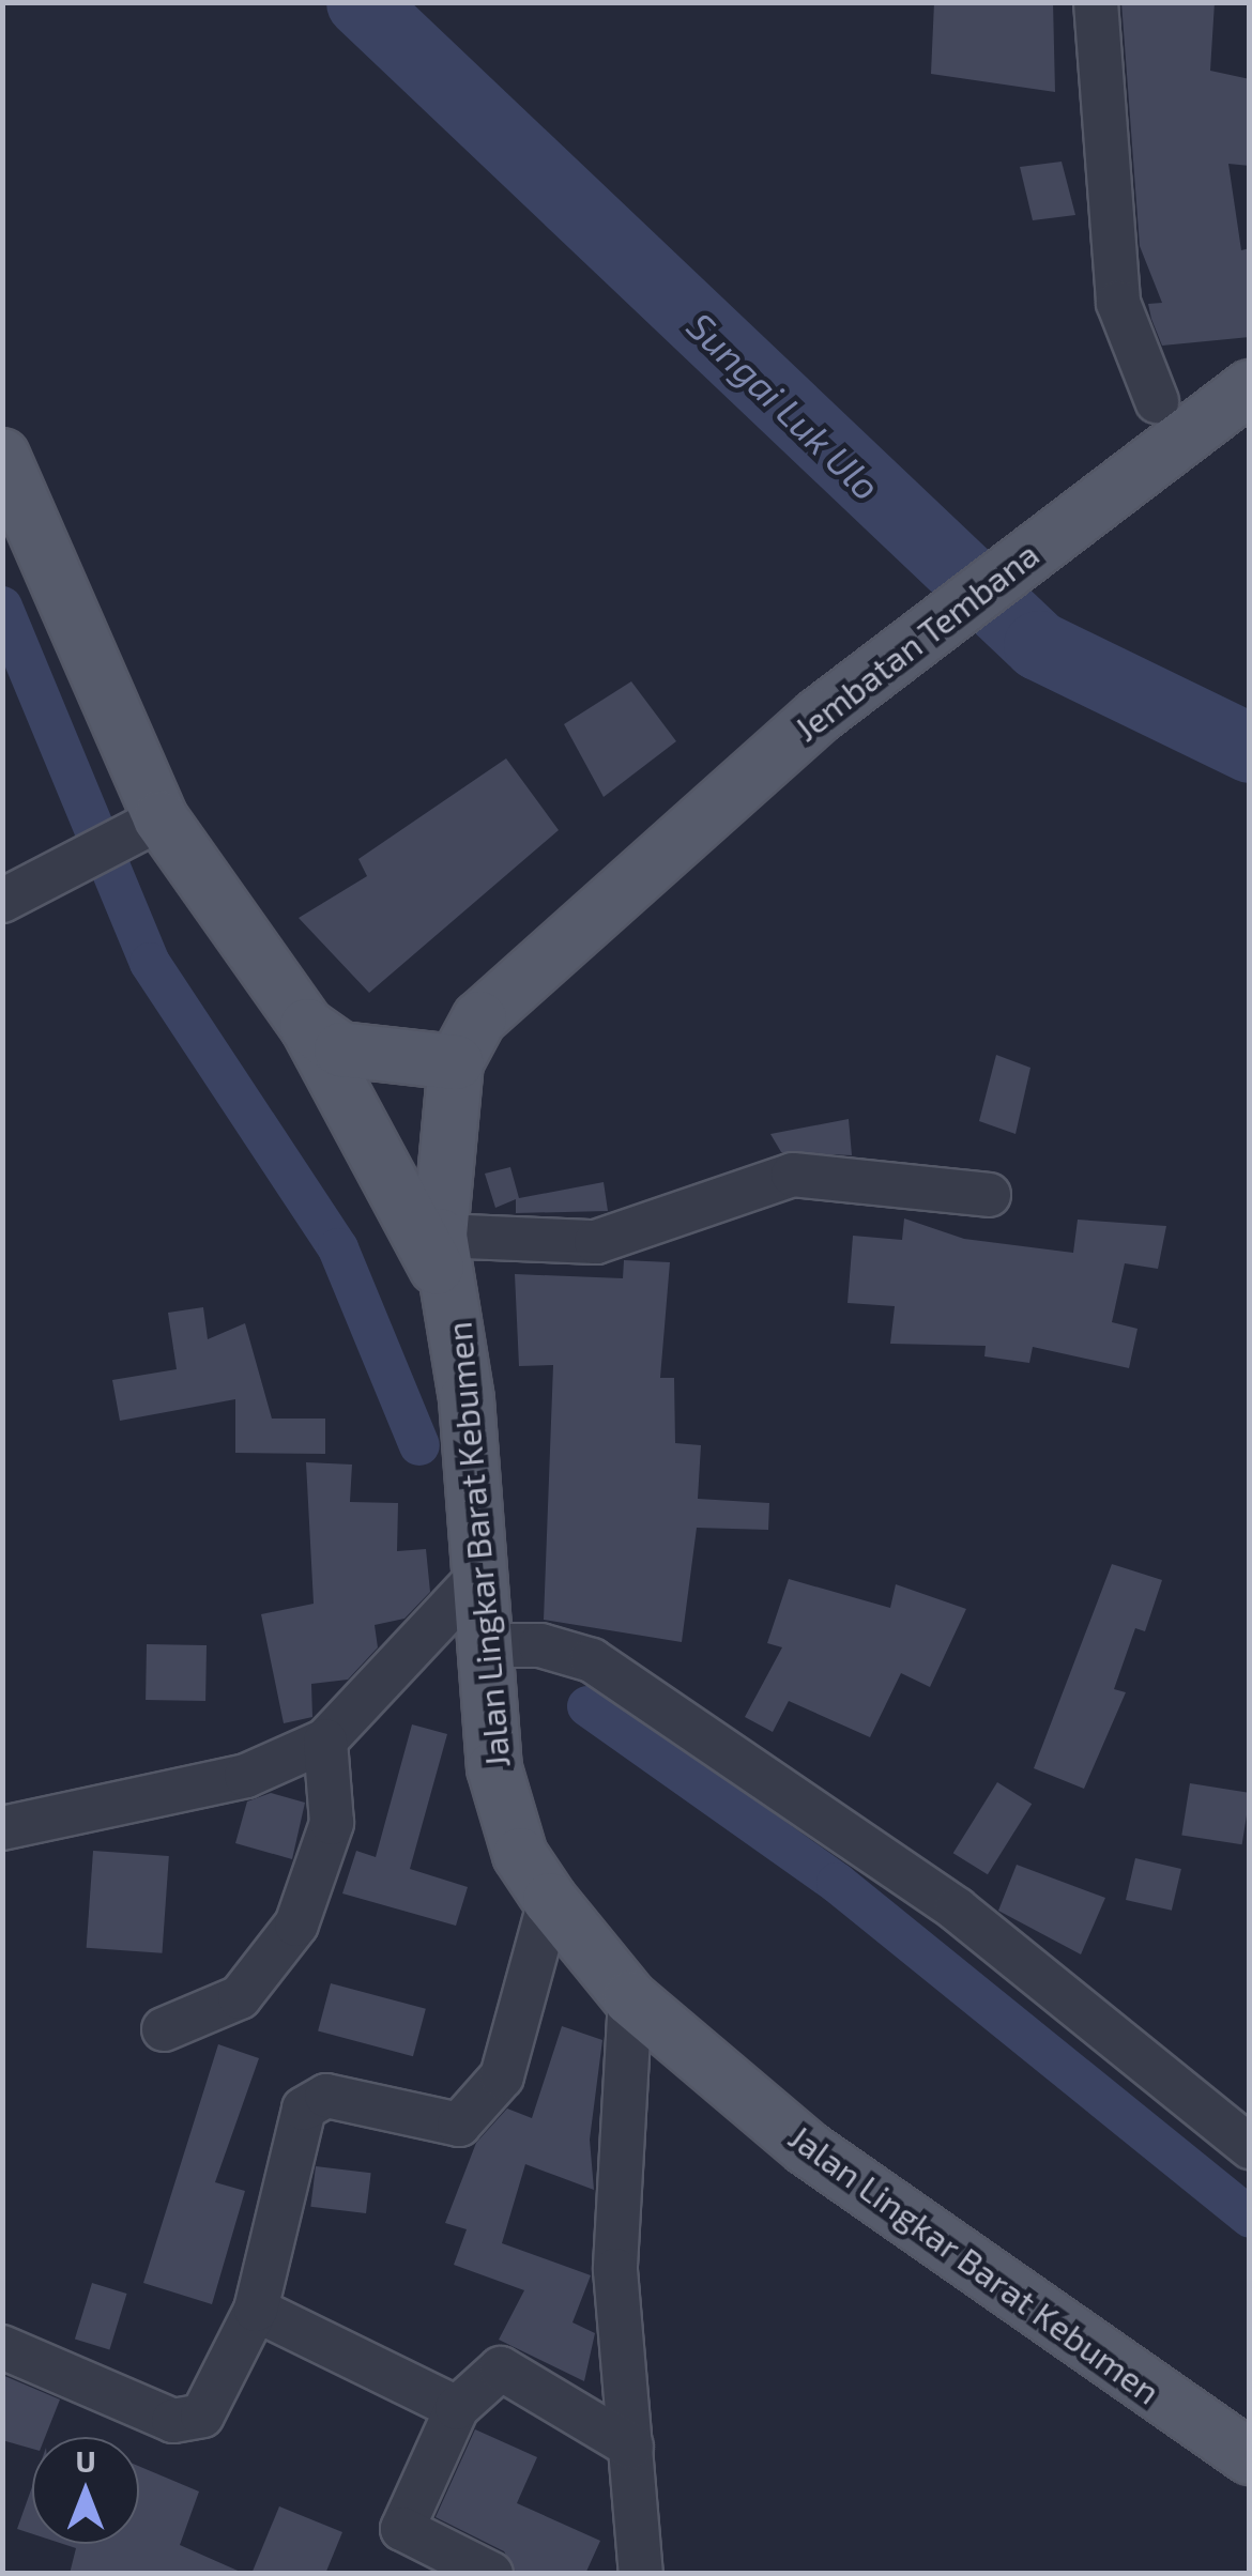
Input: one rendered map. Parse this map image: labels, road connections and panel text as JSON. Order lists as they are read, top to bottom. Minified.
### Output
{"streets":{"main road":["Jembatan Tembana","Jalan Lingkar Barat Kebumen"]},"crossings":[["Jembatan Tembana","Jalan Lingkar Barat Kebumen"]],"water":["Sungai Luk Ulo"],"north":"top"}
